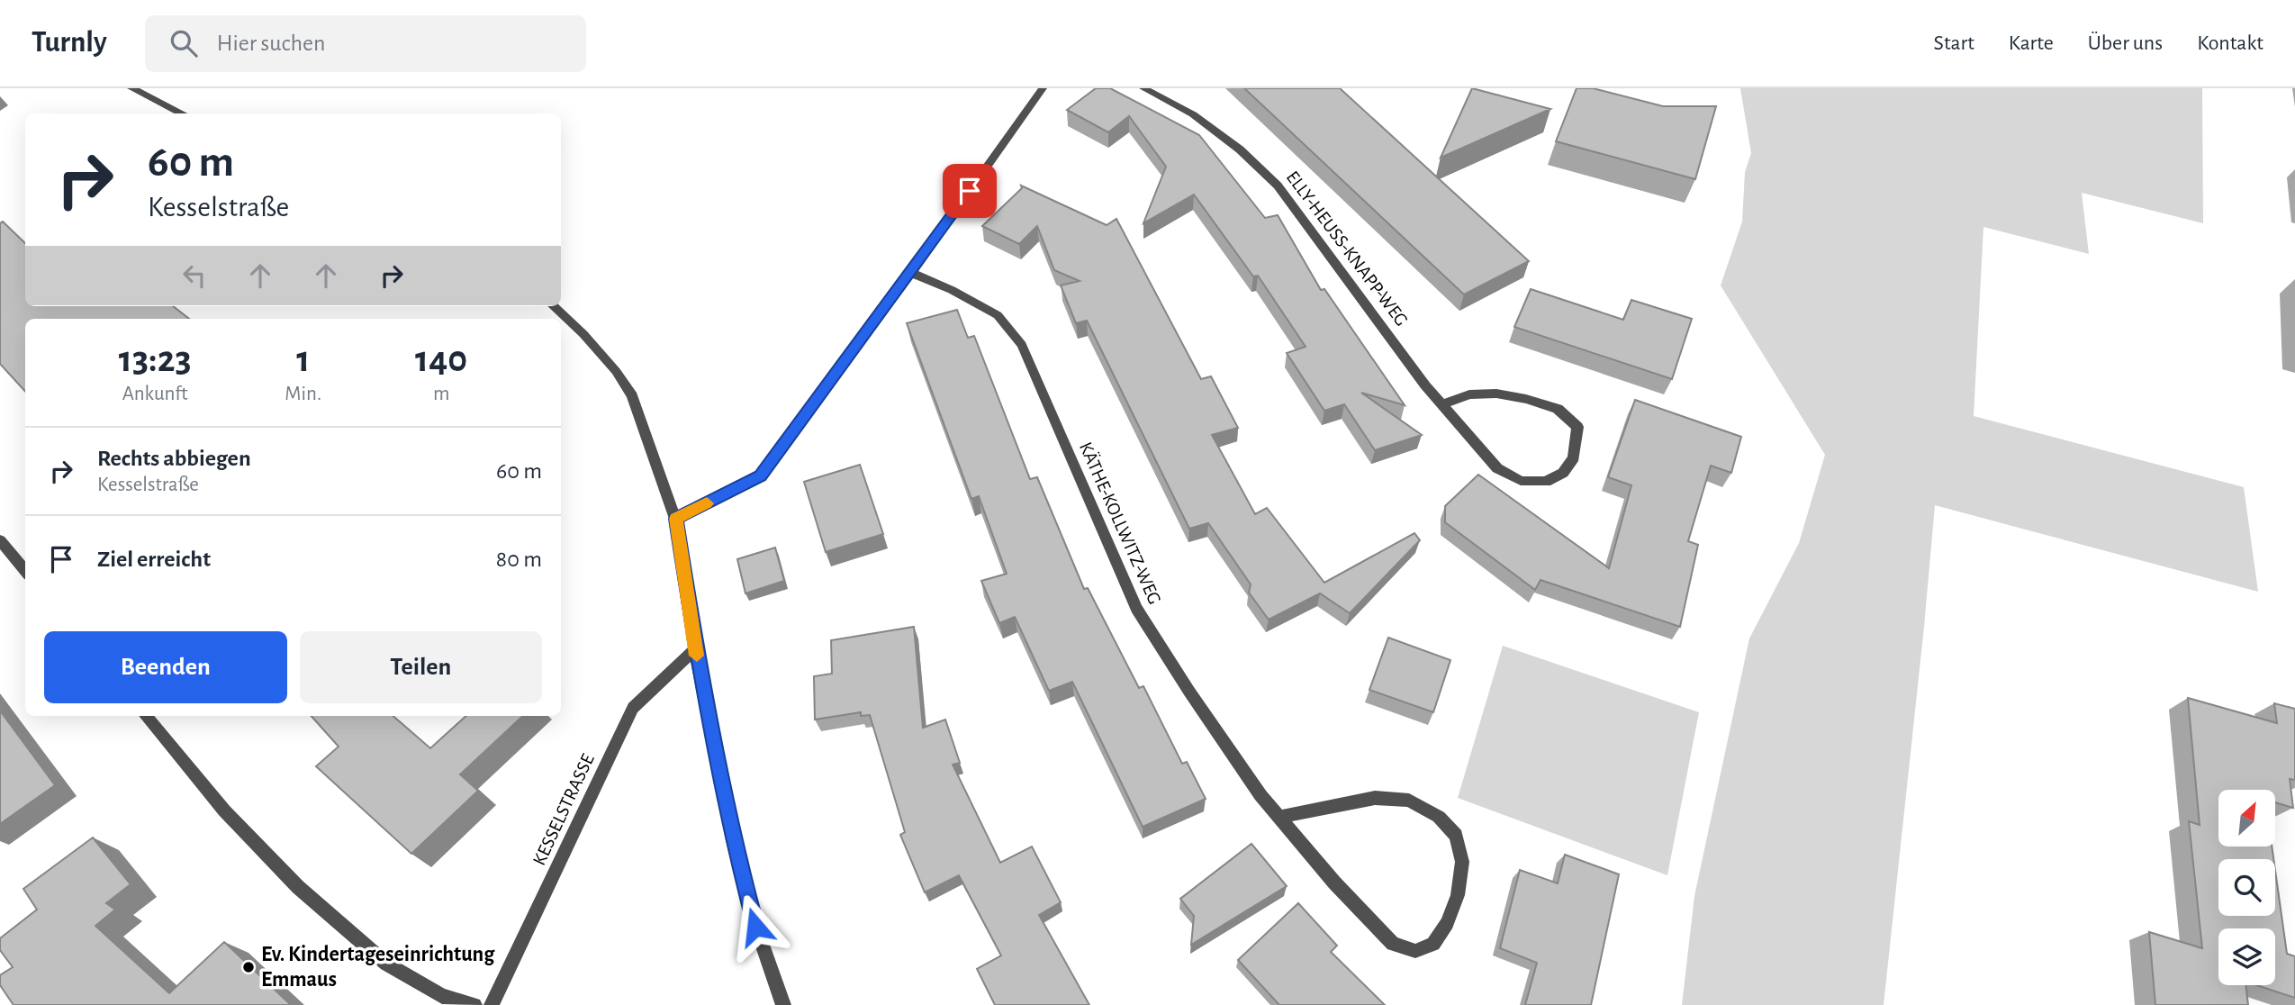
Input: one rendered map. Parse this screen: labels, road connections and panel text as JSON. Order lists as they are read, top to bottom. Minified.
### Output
{"streets":{"street":["ELLY-HEUSS-KNAPP-WEG","KÄTHE-KOLLWITZ-WEG","KESSELSTRASSE"]},"places":["Ev. Kindertageseinrichtung Emmaus"],"north":"top right","page":{"header":"Turnly","search":"Hier suchen","nav":["Start","Karte","Über uns","Kontakt"],"turn":["60 m","Kesselstraße"],"eta":["13:23","Ankunft","1","Min.","140","m"],"list":[{"name":"Rechts abbiegen","note":"Kesselstraße","value":"60 m"},{"name":"Ziel erreicht","value":"80 m"}],"buttons":["Beenden","Teilen"]}}
